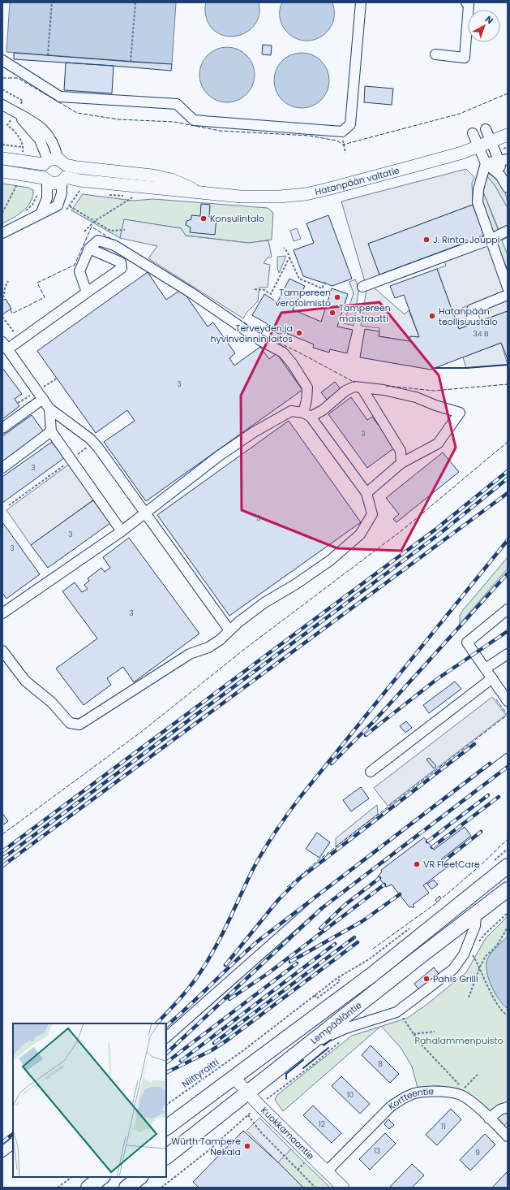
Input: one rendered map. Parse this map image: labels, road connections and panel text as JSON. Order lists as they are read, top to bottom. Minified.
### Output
{"streets":{"highway":["Lempääläntie"],"main road":["Hatanpään valtatie","Kuokkamaantie"],"street":["Kortteentie"],"path":["Niittyraitti"]},"crossings":[["Lempääläntie","Kuokkamaantie"],["Kortteentie","Kuokkamaantie"]],"parks":["Pahalammenpuisto"],"places":["Konsulintalo","J. Rinta-Jouppi","Tampereen verotoimisto","Tampereen maistraatti","Hatanpään teollisuustalo","Terveyden ja hyvinvoinnin laitos","VR FleetCare","Pahis Grilli","Würth Tampere Nekala"],"house_numbers":["34 B","3","3","3","3","3","3","3","8","10","12","11","13","9"],"north":"top right"}
